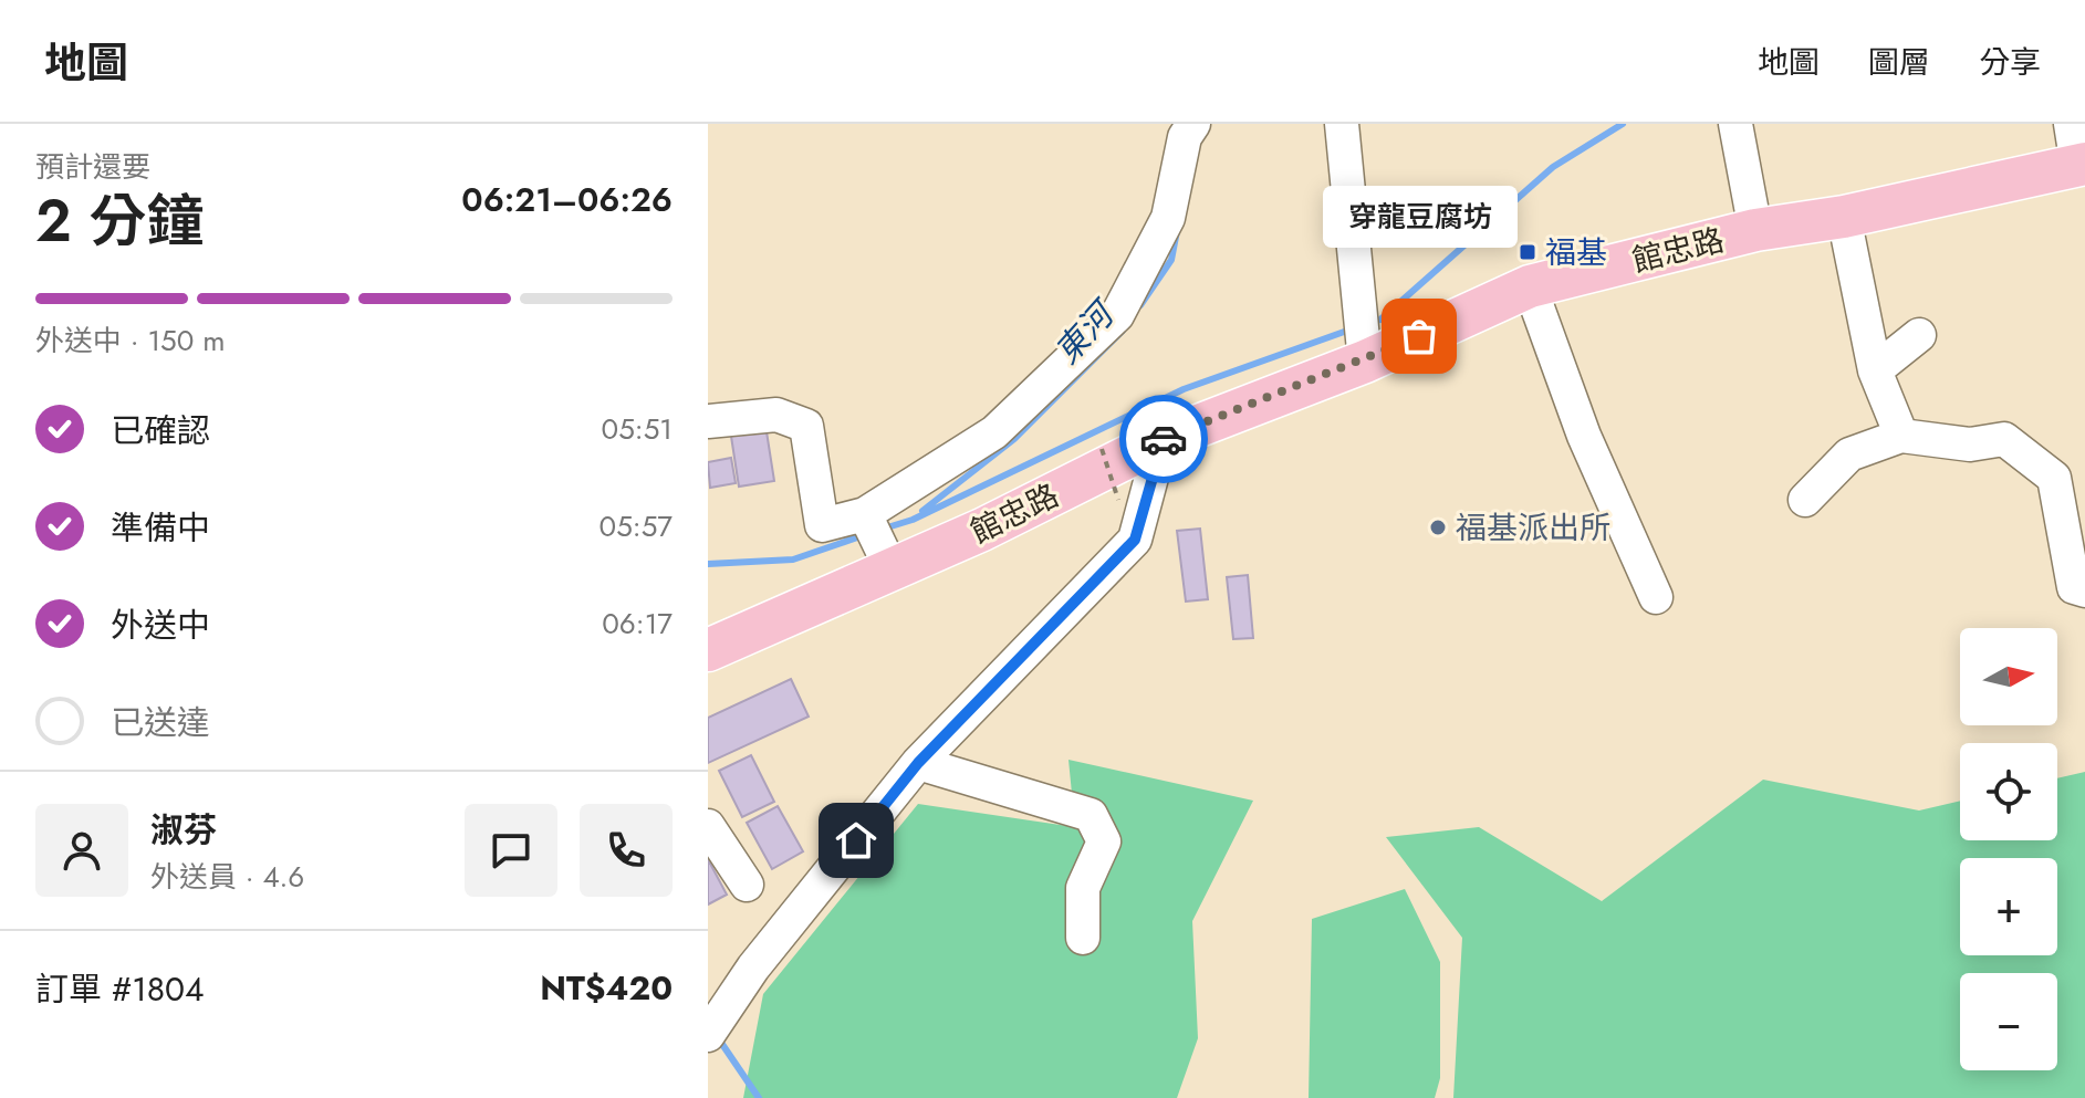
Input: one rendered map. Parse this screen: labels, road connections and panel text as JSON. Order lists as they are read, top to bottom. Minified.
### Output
{"streets":{"main road":["館忠路"]},"water":["東河"],"places":{"transit":["福基"],"other":["穿龍豆腐坊","福基派出所"]},"north":"right","page":{"header":"地圖","nav":["地圖","圖層","分享"],"heading":["2 分鐘","預計還要","06:21–06:26"],"panel":["淑芬","外送員 · 4.6","訂單 #1804","NT$420"],"bubble":"穿龍豆腐坊","bar":"外送中 · 150 m","list":[["已確認","05:51"],["準備中","05:57"],["外送中","06:17"],"已送達"],"map_buttons":["+","−"]}}
